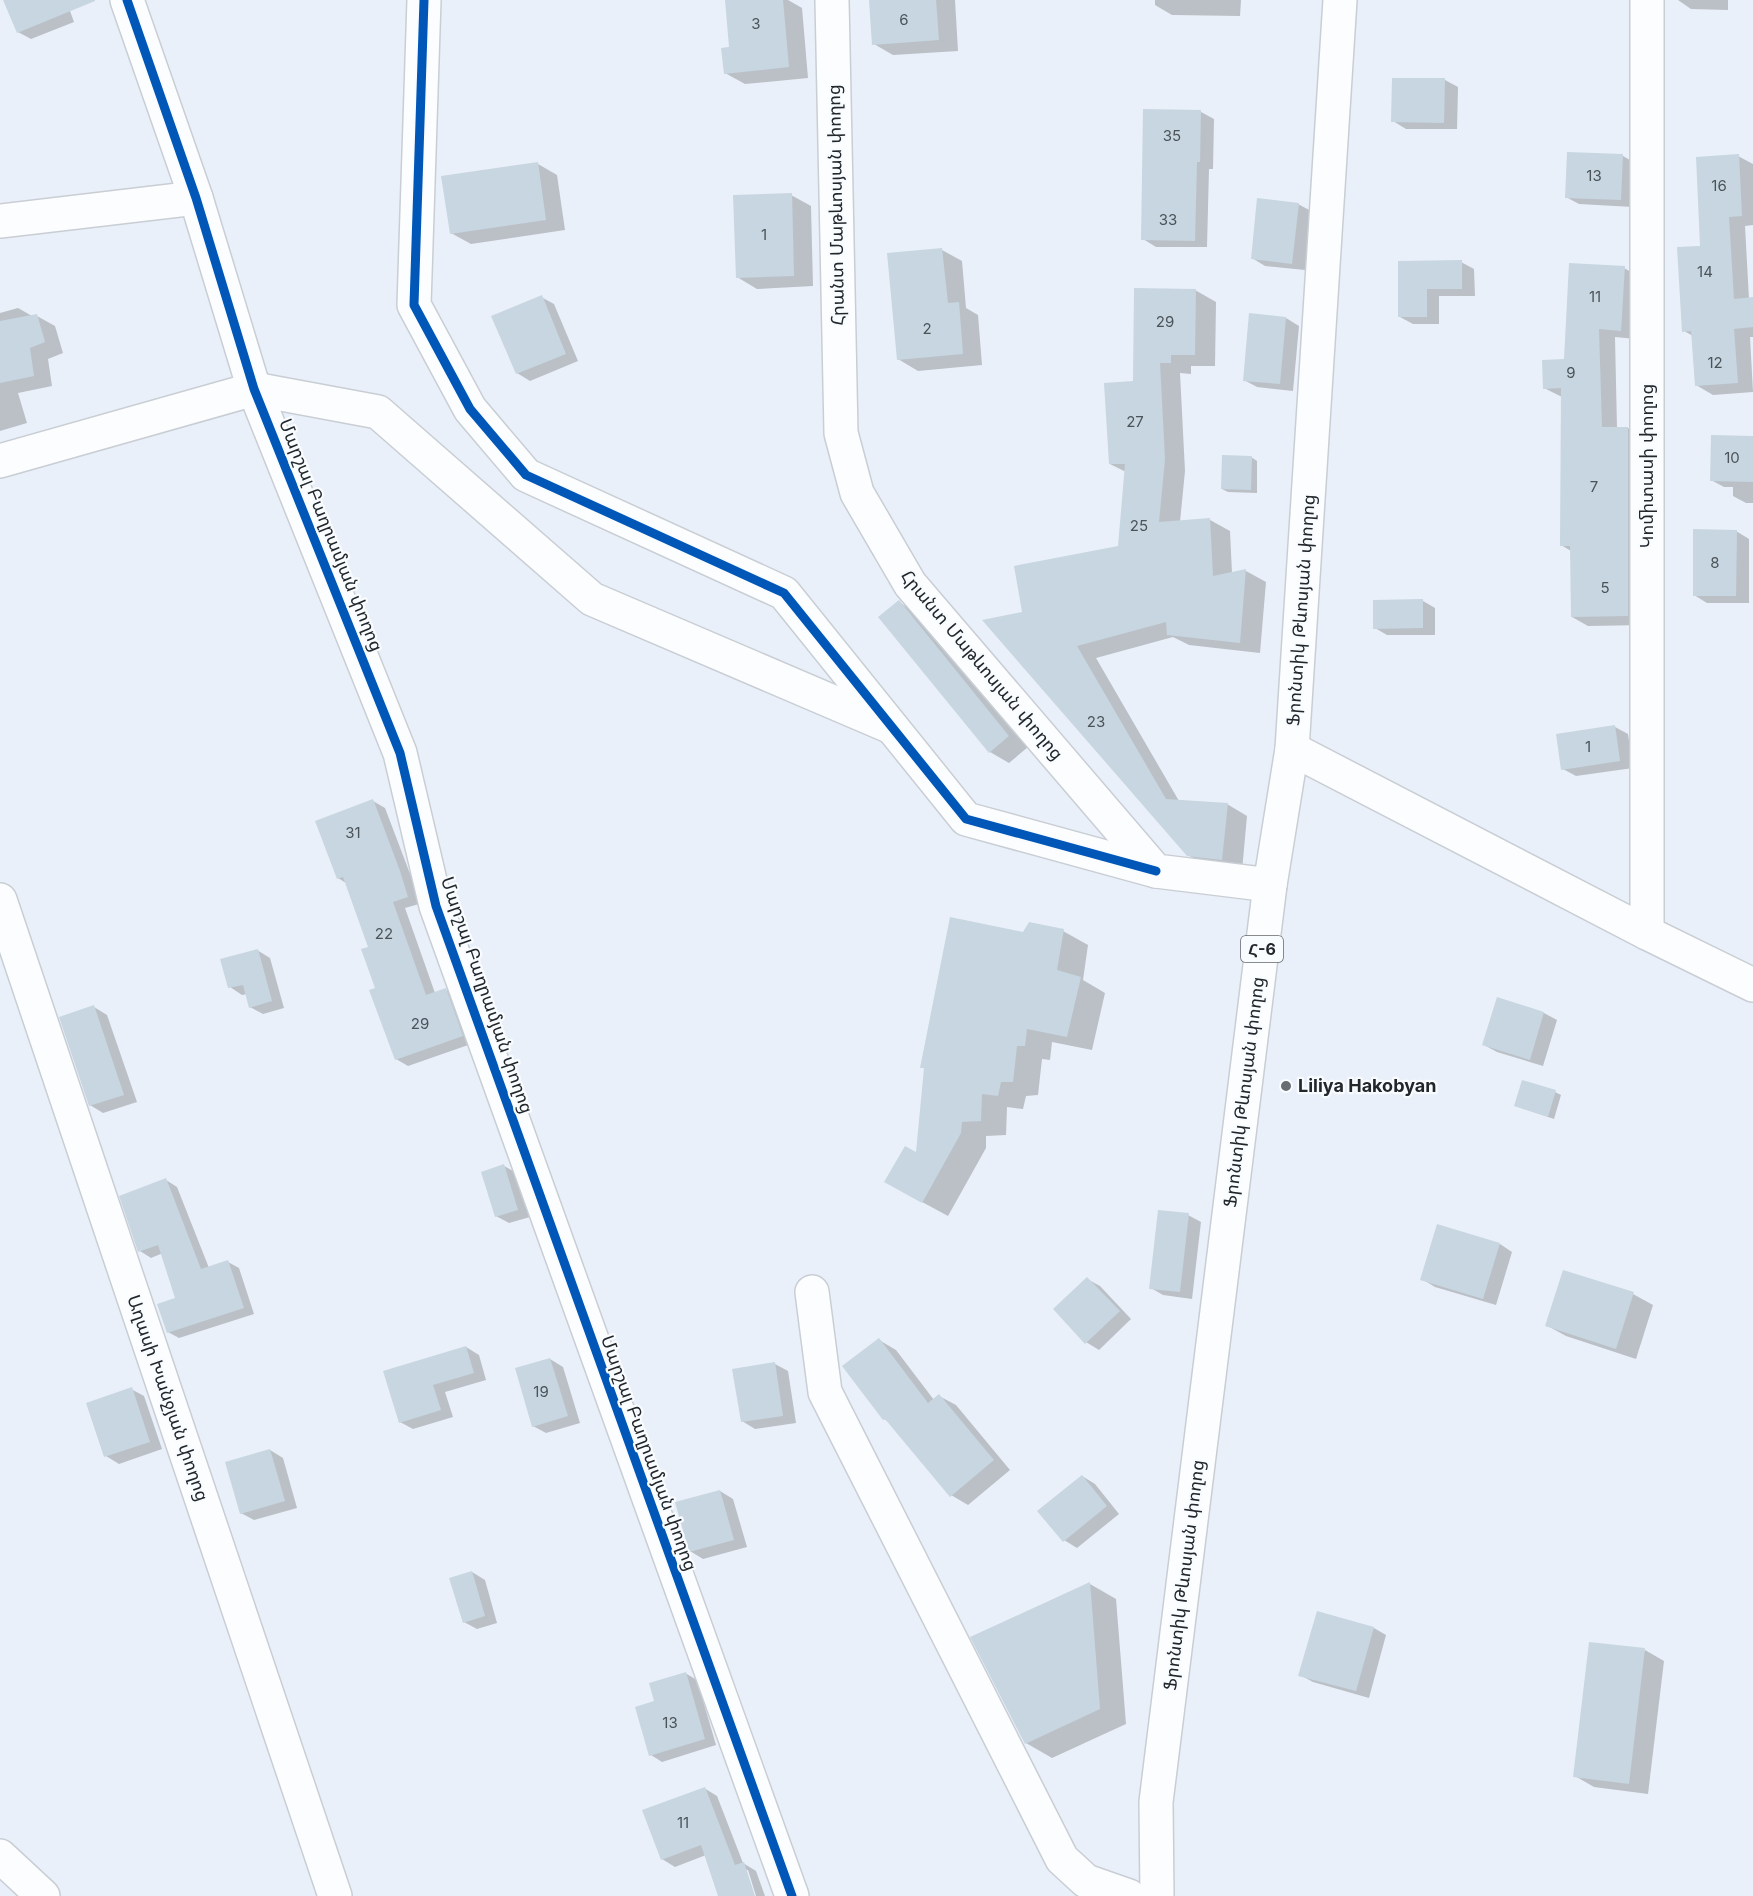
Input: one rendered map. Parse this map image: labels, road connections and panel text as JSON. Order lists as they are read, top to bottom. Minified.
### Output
{"streets":{"street":["Հրանտ Մաթևոսյան փողոց","Կոմիտասի փողոց","Մարշալ Բաղրամյան փողոց","Ֆրոնտիկ Թևոսյան փողոց","Հ-6","Աղասի Խանջյան փողոց"]},"places":["Liliya Hakobyan"],"house_numbers":["6","3","35","13","16","33","1","14","11","29","2","12","9","27","10","7","25","8","5","23","1","31","22","29","19","13","11"]}
